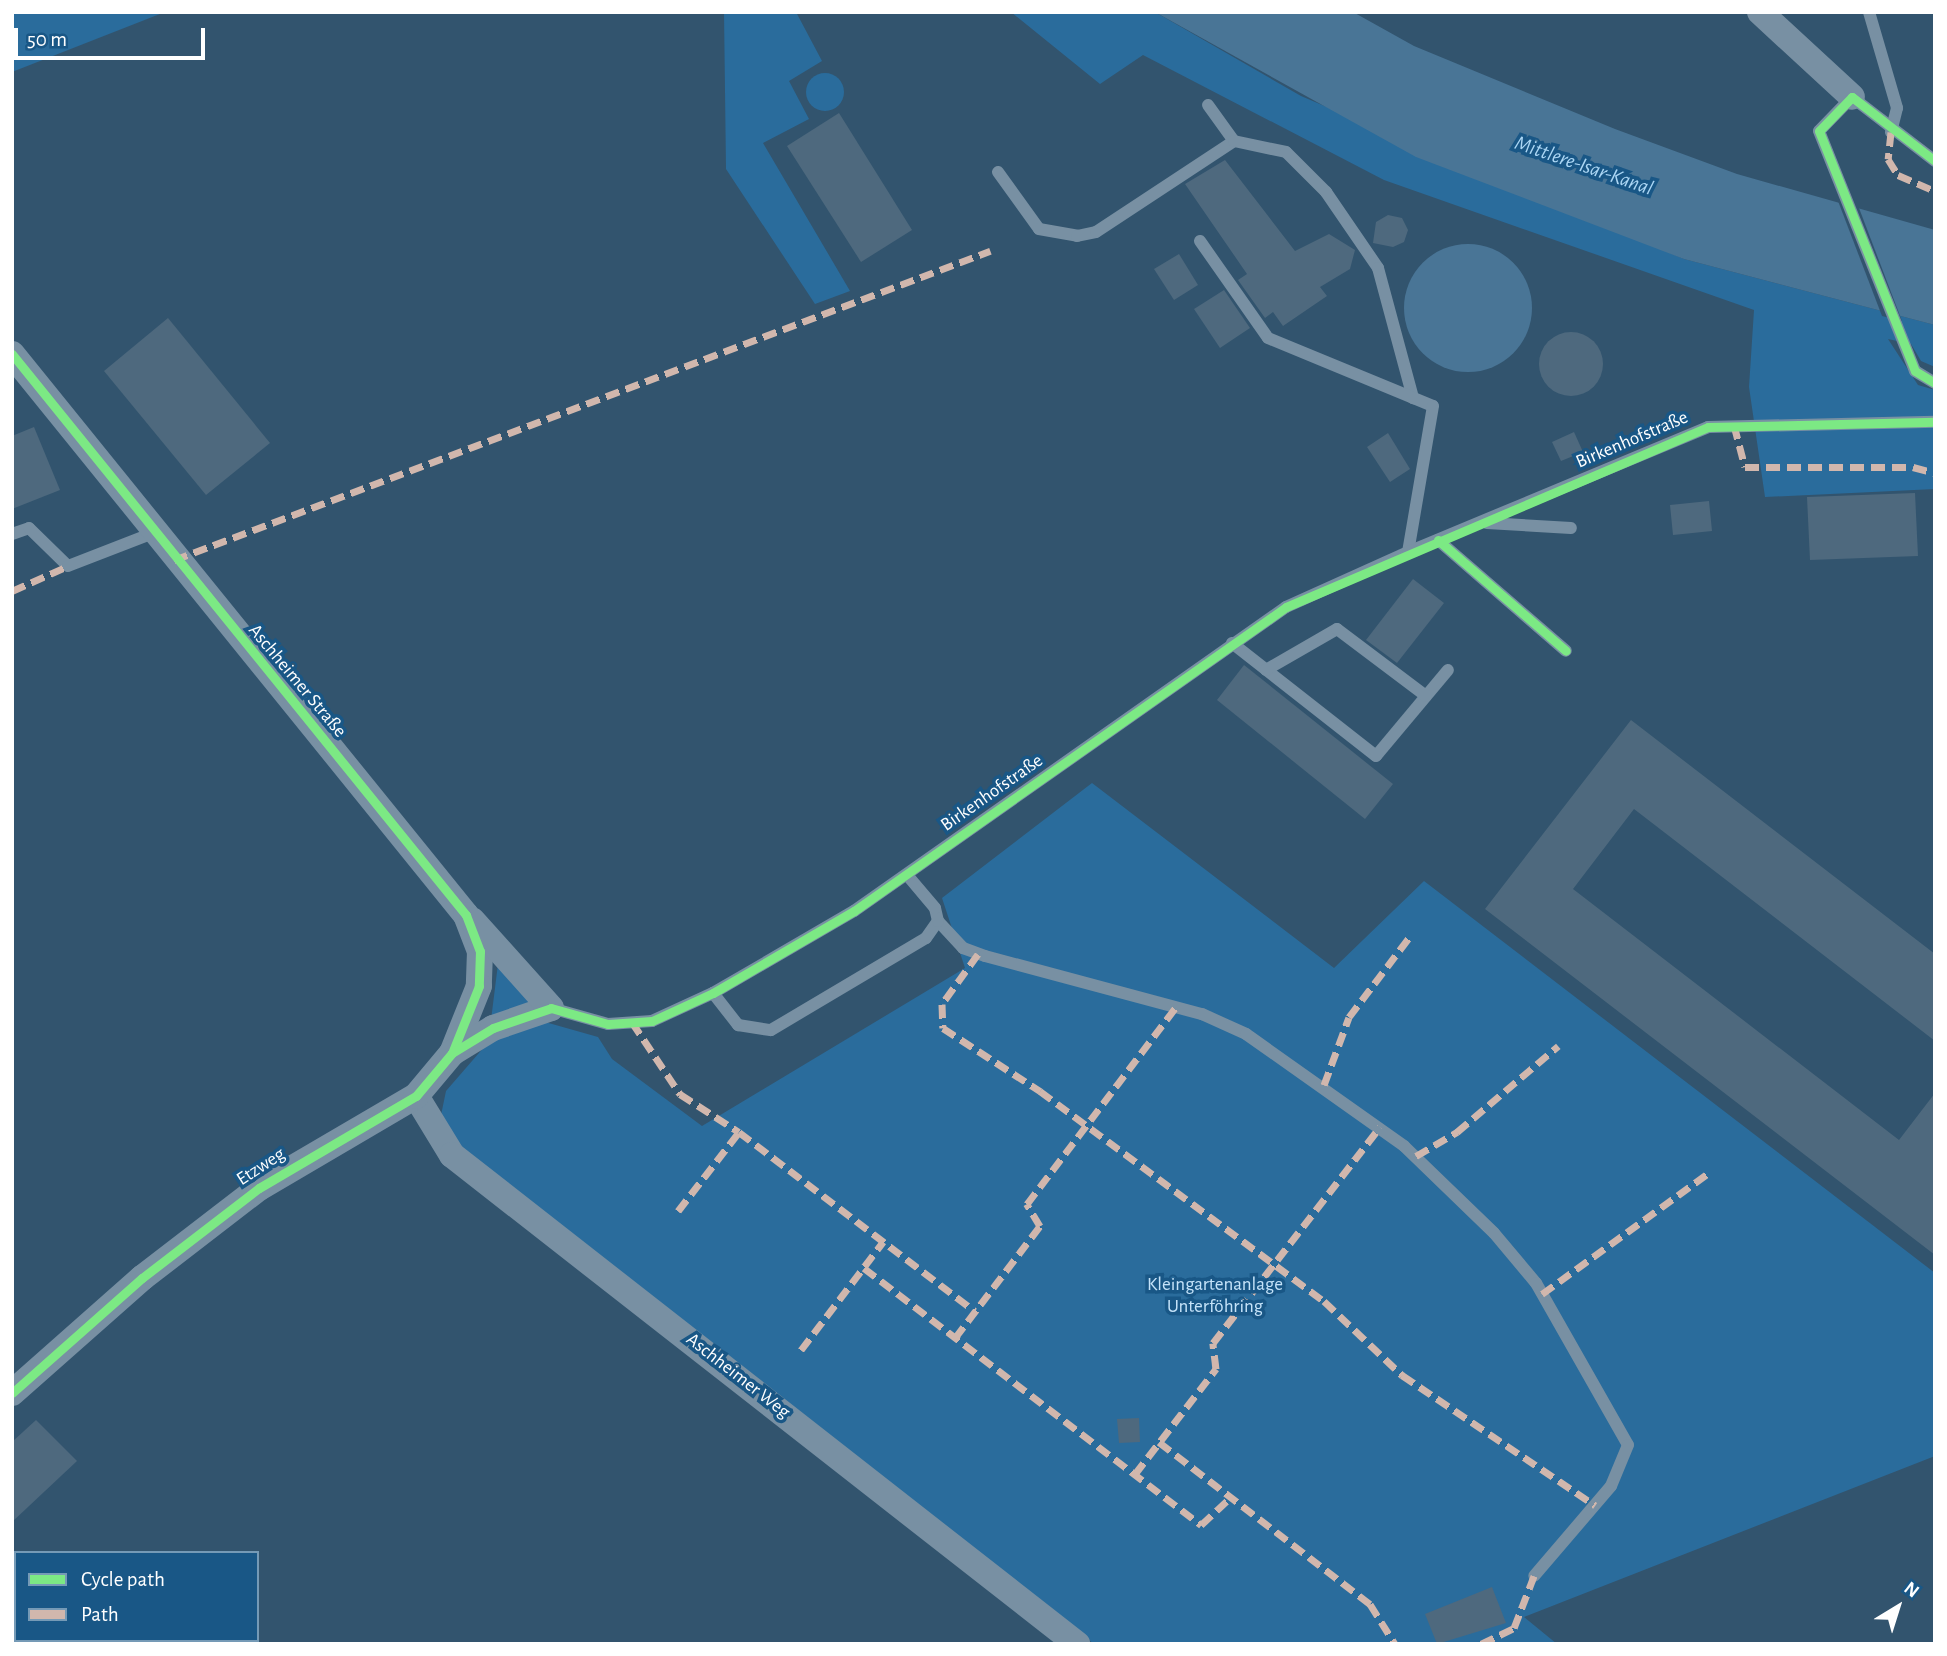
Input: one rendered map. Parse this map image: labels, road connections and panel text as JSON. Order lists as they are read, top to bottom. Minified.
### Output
{"streets":{"street":["Aschheimer Straße","Etzweg","Aschheimer Weg"],"lane":["Birkenhofstraße"]},"crossings":[["Birkenhofstraße","Etzweg"],["Aschheimer Straße","Etzweg"],["Etzweg","Aschheimer Weg"]],"water":["Mittlere-Isar-Kanal"],"parks":["Kleingartenanlage Unterföhring"],"legend":["Cycle path","Path"],"scale_bar":"50 m","north":"top right"}
